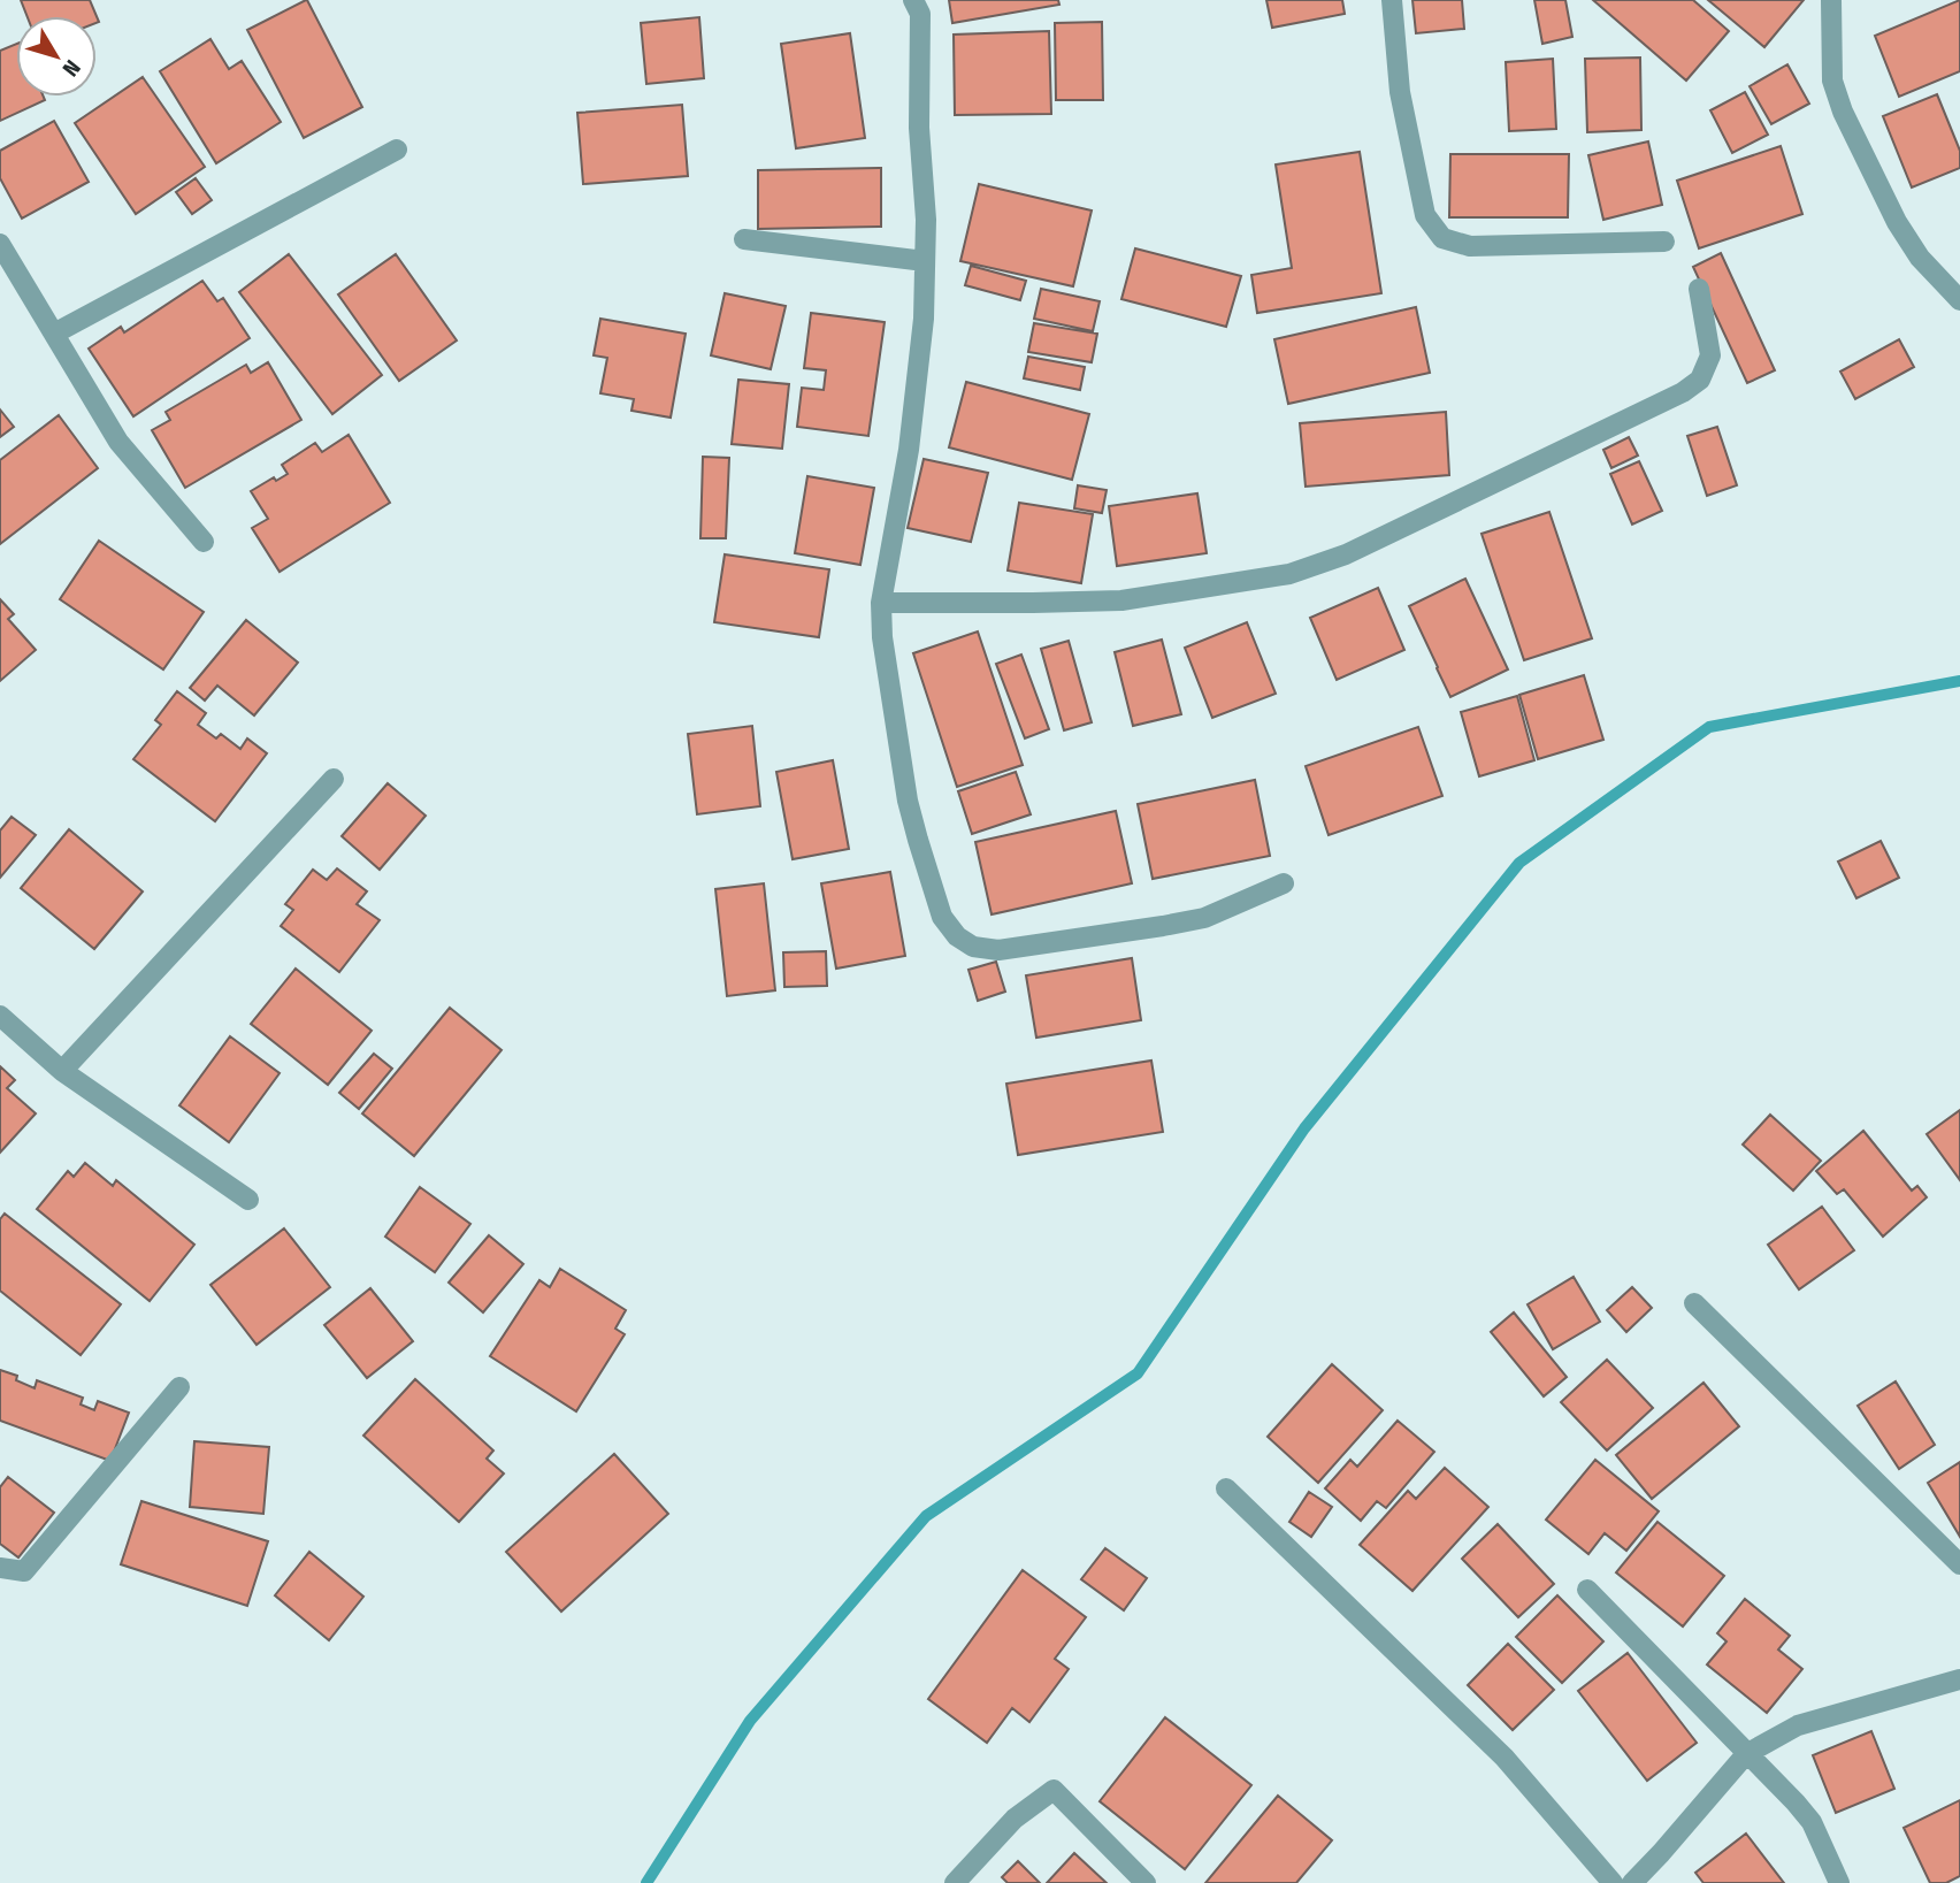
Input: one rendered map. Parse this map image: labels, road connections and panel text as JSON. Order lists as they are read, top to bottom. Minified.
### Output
{"north":"bottom right"}
